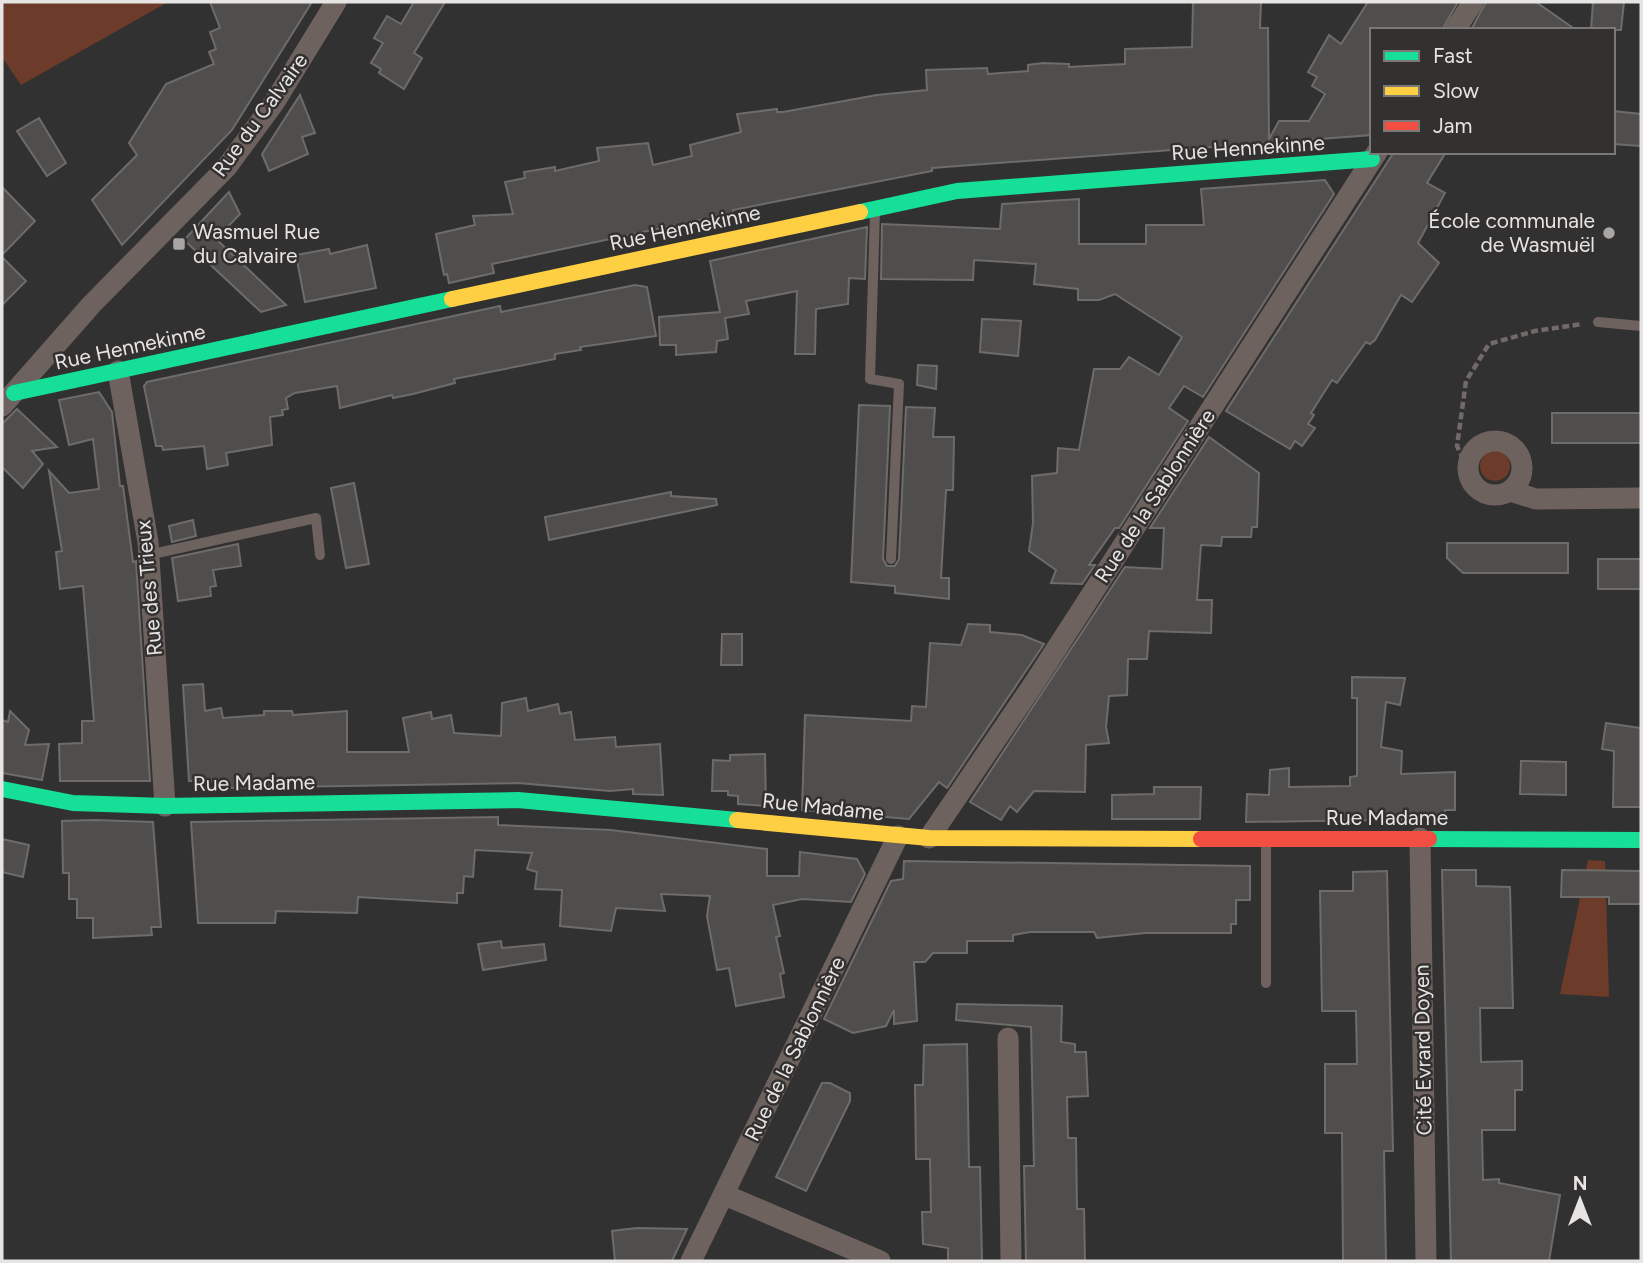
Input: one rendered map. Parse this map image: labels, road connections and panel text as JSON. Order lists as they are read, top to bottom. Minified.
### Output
{"streets":{"street":["Rue du Calvaire","Rue Hennekinne","Rue de la Sablonnière","Rue des Trieux","Rue Madame","Cité Evrard Doyen"]},"crossings":[["Rue du Calvaire","Rue Hennekinne"],["Rue Hennekinne","Rue de la Sablonnière"],["Rue Hennekinne","Rue des Trieux"],["Rue de la Sablonnière","Rue Madame"],["Rue des Trieux","Rue Madame"],["Rue Madame","Cité Evrard Doyen"]],"places":{"other":["École communale de Wasmuël"],"transit":["Wasmuel Rue du Calvaire"]},"legend":["Fast","Slow","Jam"],"north":"top"}
